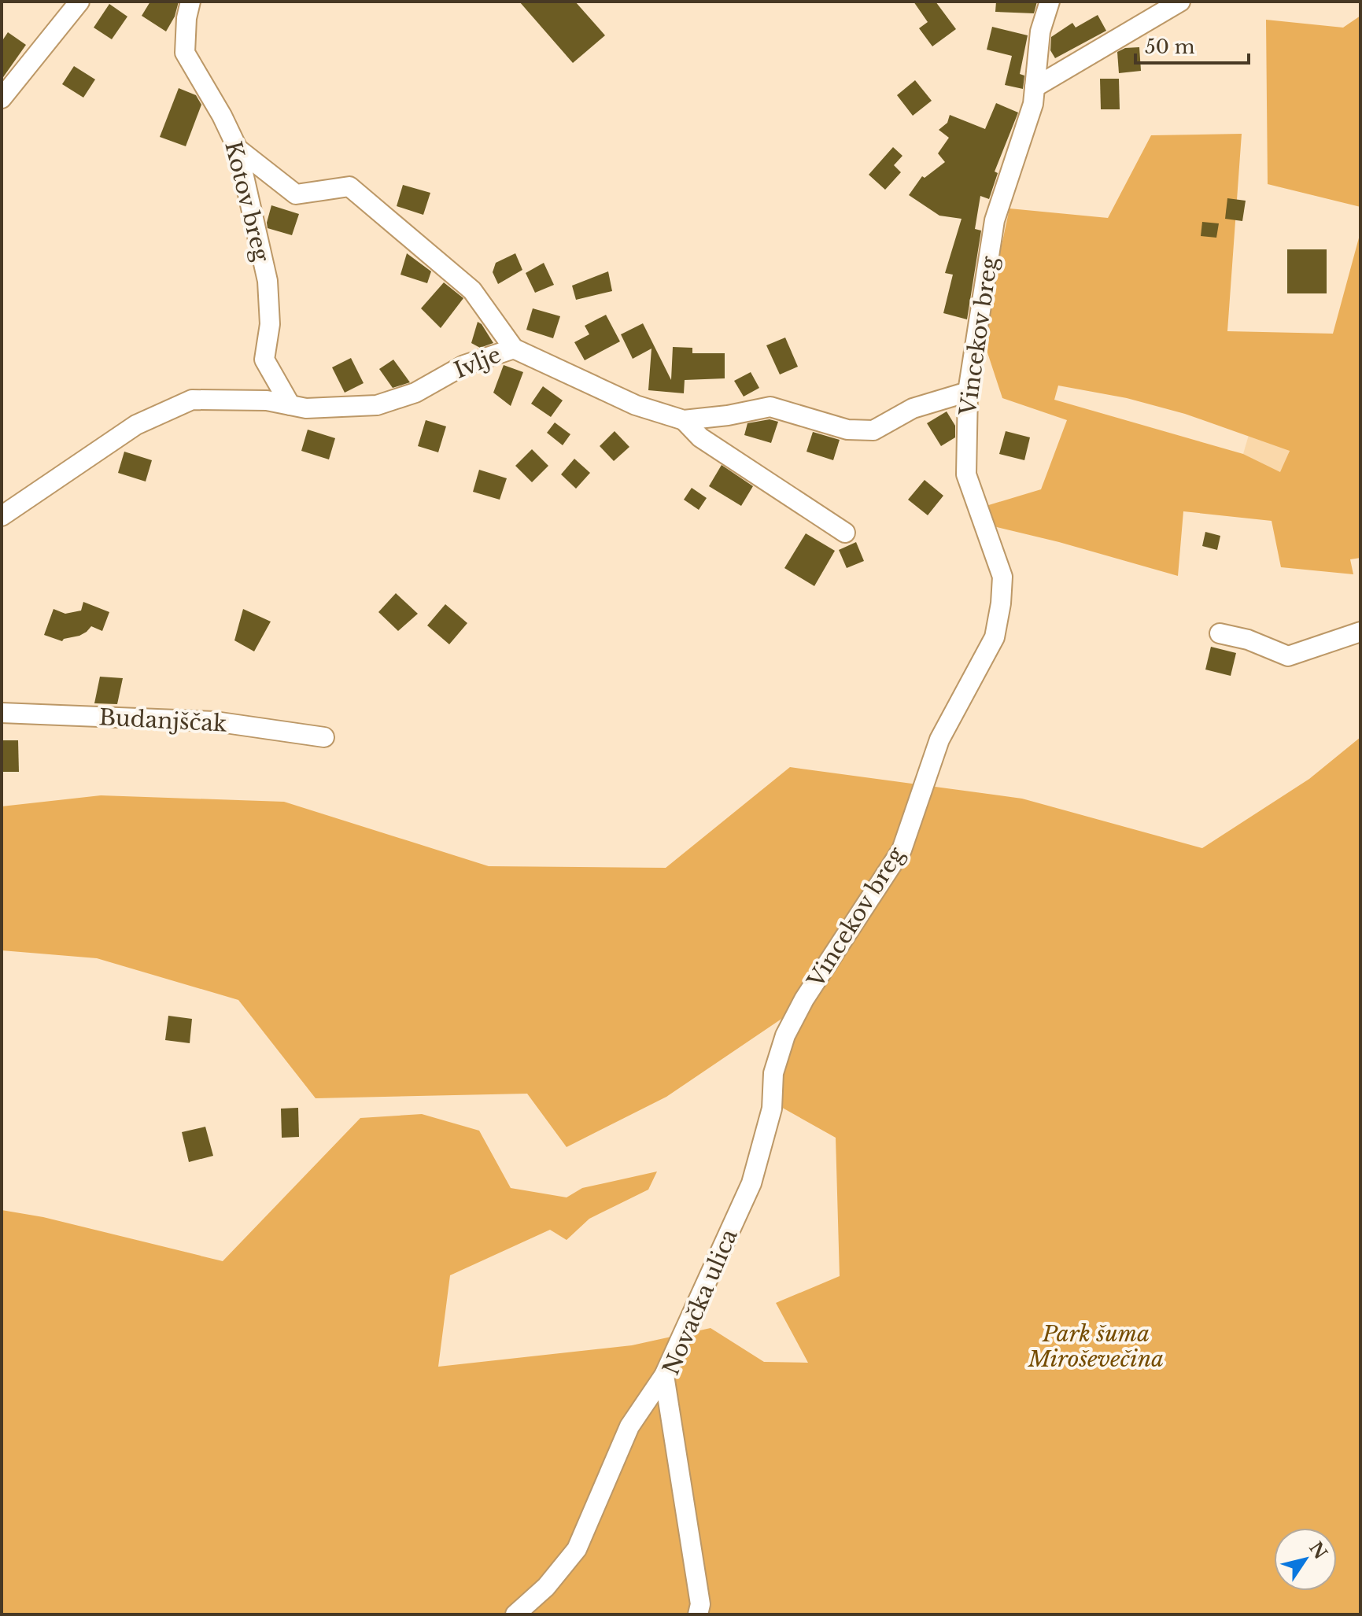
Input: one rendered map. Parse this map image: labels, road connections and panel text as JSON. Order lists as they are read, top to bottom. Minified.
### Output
{"streets":{"street":["Kotov breg","Vincekov breg","Ivlje","Budanjščak","Novačka ulica"]},"crossings":[["Kotov breg","Ivlje"],["Vincekov breg","Ivlje"],["Vincekov breg","Novačka ulica"]],"parks":["Park šuma Miroševečina"],"scale_bar":"50 m","north":"top right"}
